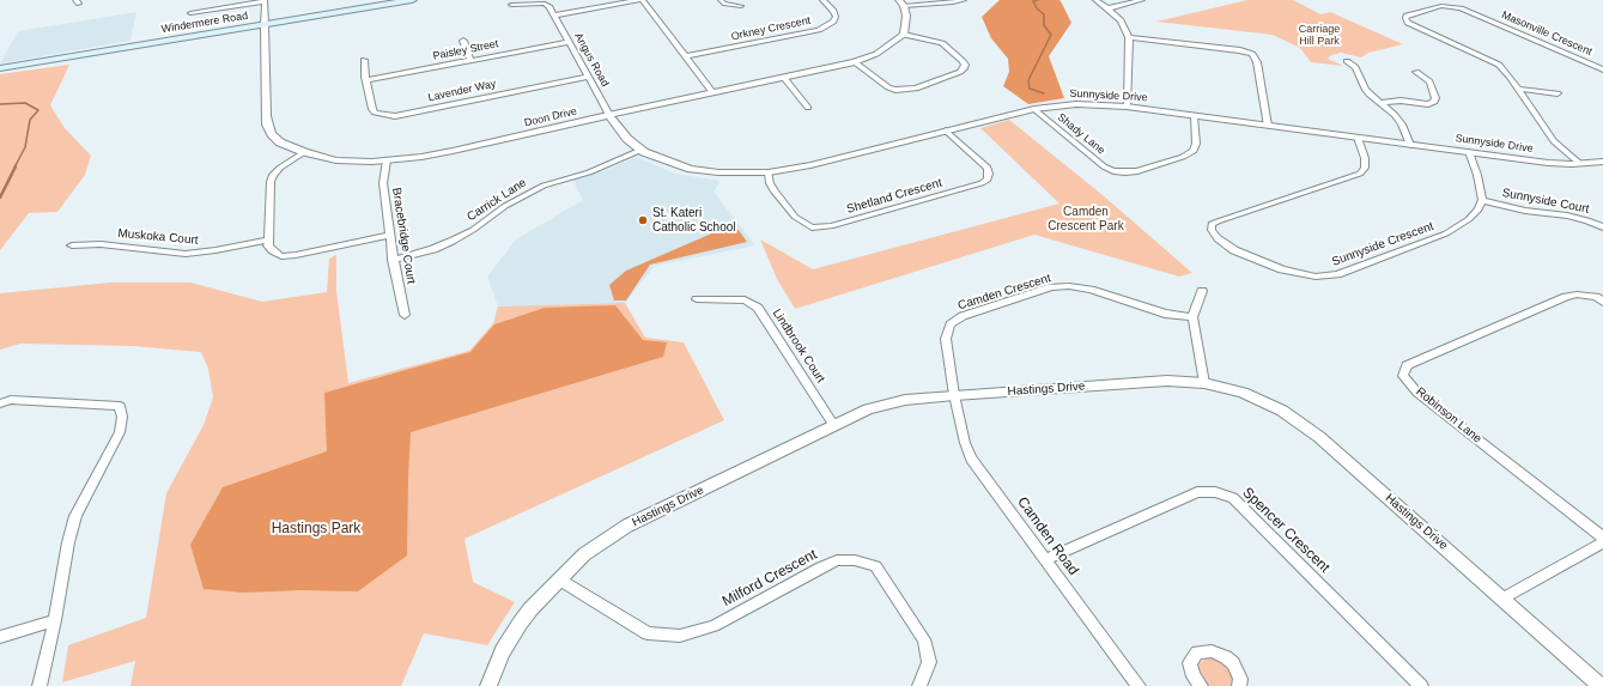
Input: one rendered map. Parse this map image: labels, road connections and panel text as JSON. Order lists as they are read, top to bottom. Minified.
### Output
{"streets":{"main road":["Windermere Road"],"street":["Orkney Crescent","Masonville Crescent","Paisley Street","Angus Road","Lavender Way","Sunnyside Drive","Doon Drive","Shady Lane","Shetland Crescent","Carrick Lane","Sunnyside Court","Bracebridge Court","Muskoka Court","Sunnyside Crescent","Camden Crescent","Lindbrook Court","Hastings Drive","Robinson Lane","Spencer Crescent","Camden Road","Milford Crescent"]},"crossings":[["Windermere Road","Doon Drive"],["Masonville Crescent","Sunnyside Drive"],["Paisley Street","Angus Road"],["Paisley Street","Lavender Way"],["Angus Road","Lavender Way"],["Angus Road","Sunnyside Drive"],["Angus Road","Doon Drive"],["Sunnyside Drive","Doon Drive"],["Sunnyside Drive","Shady Lane"],["Sunnyside Drive","Shetland Crescent"],["Sunnyside Drive","Carrick Lane"],["Sunnyside Drive","Sunnyside Crescent"],["Doon Drive","Bracebridge Court"],["Carrick Lane","Bracebridge Court"],["Sunnyside Court","Sunnyside Crescent"],["Camden Crescent","Hastings Drive"],["Camden Crescent","Camden Road"],["Lindbrook Court","Hastings Drive"],["Hastings Drive","Camden Road"],["Hastings Drive","Milford Crescent"],["Spencer Crescent","Camden Road"]],"parks":["Carriage Hill Park","Camden Crescent Park","Hastings Park"],"places":["St. Kateri Catholic School"]}
